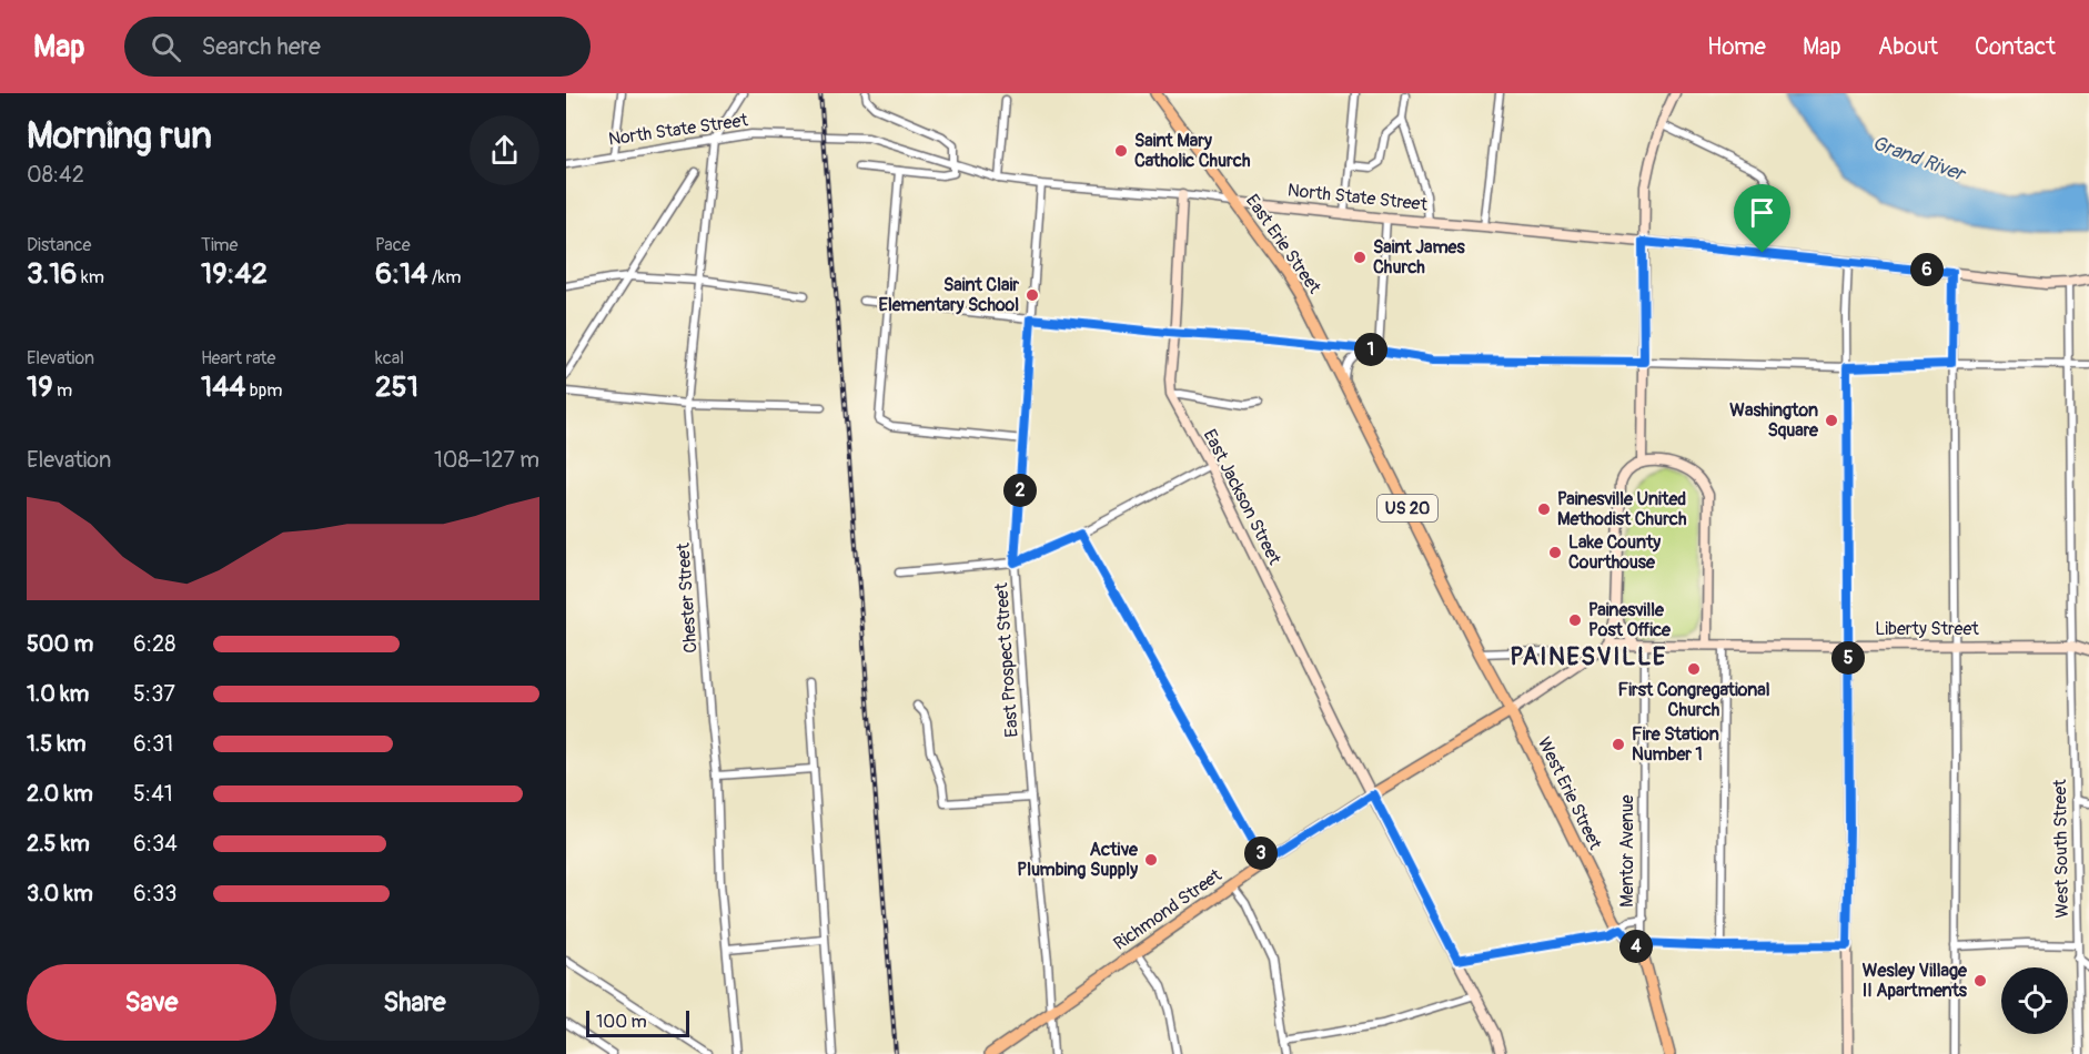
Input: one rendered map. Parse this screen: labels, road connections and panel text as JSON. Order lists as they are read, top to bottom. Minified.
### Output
{"streets":{"main road":["East Erie Street","US 20","West Erie Street","Mentor Avenue","Richmond Street"],"street":["North State Street","East Jackson Street","Chester Street","Liberty Street","East Prospect Street","West South Street"]},"crossings":[["North State Street","East Erie Street"],["North State Street","East Jackson Street"],["North State Street","Chester Street"],["North State Street","East Prospect Street"],["North State Street","West South Street"],["East Erie Street","West Erie Street"],["East Erie Street","Richmond Street"],["East Jackson Street","Richmond Street"],["Liberty Street","West South Street"],["Liberty Street","Mentor Avenue"],["Liberty Street","Richmond Street"],["East Prospect Street","Richmond Street"],["West Erie Street","Mentor Avenue"],["West Erie Street","Richmond Street"],["Mentor Avenue","Richmond Street"]],"districts":["PAINESVILLE"],"water":["Grand River"],"places":["Saint Mary Catholic Church","Saint James Church","Saint Clair Elementary School","Washington Square","Painesville United Methodist Church","Lake County Courthouse","Painesville Post Office","First Congregational Church","Fire Station Number 1","Active Plumbing Supply","Wesley Village II Apartments"],"scale_bar":"100 m","page":{"header":"Map","search":"Search here","nav":["Home","Map","About","Contact"],"heading":["Morning run","08:42"],"stats":[["Distance","3.16 km"],["Time","19:42"],["Pace","6:14 /km"],["Elevation","19 m"],["Heart rate","144 bpm"],["kcal","251"]],"pins":["6","1","2","5","3","4"],"chart":["Elevation","108–127 m"],"list":[{"name":"500 m","note":"6:28"},{"name":"1.0 km","note":"5:37"},{"name":"1.5 km","note":"6:31"},{"name":"2.0 km","note":"5:41"},{"name":"2.5 km","note":"6:34"},{"name":"3.0 km","note":"6:33"}],"buttons":["Save","Share"],"scale":"100 m"}}
